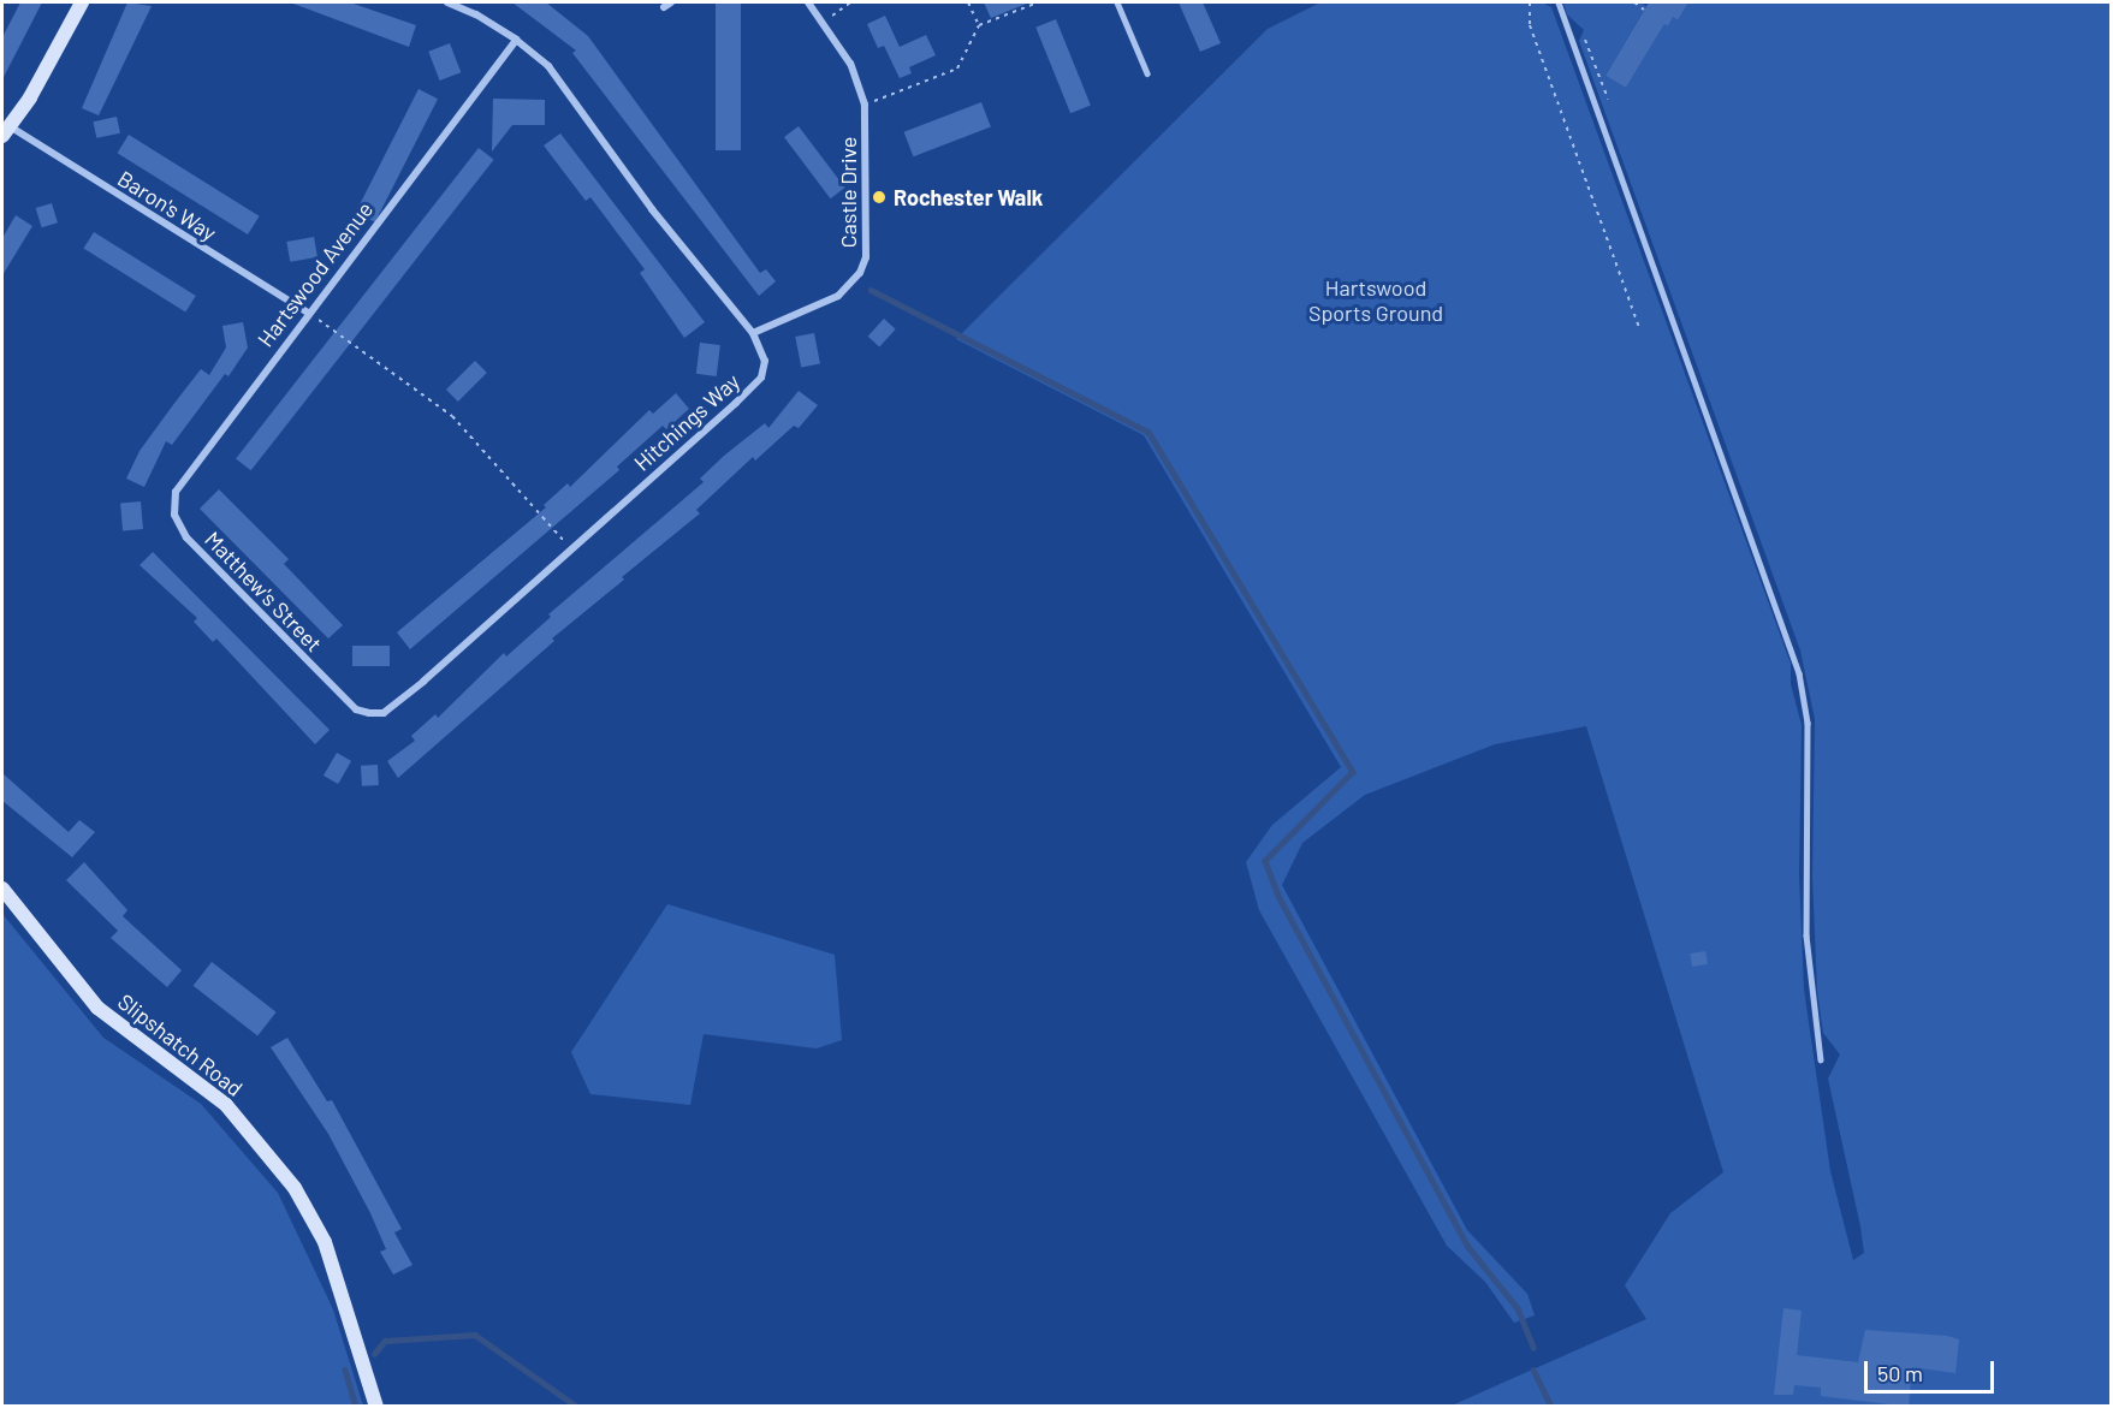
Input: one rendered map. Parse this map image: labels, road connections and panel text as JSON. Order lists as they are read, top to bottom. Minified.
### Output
{"streets":{"street":["Castle Drive","Baron's Way","Hartswood Avenue","Hitchings Way","Matthew's Street","Slipshatch Road"]},"crossings":[["Castle Drive","Hitchings Way"],["Baron's Way","Hartswood Avenue"],["Hartswood Avenue","Hitchings Way"],["Hartswood Avenue","Matthew's Street"],["Hitchings Way","Matthew's Street"]],"parks":["Hartswood Sports Ground"],"places":["Rochester Walk"],"scale_bar":"50 m"}
